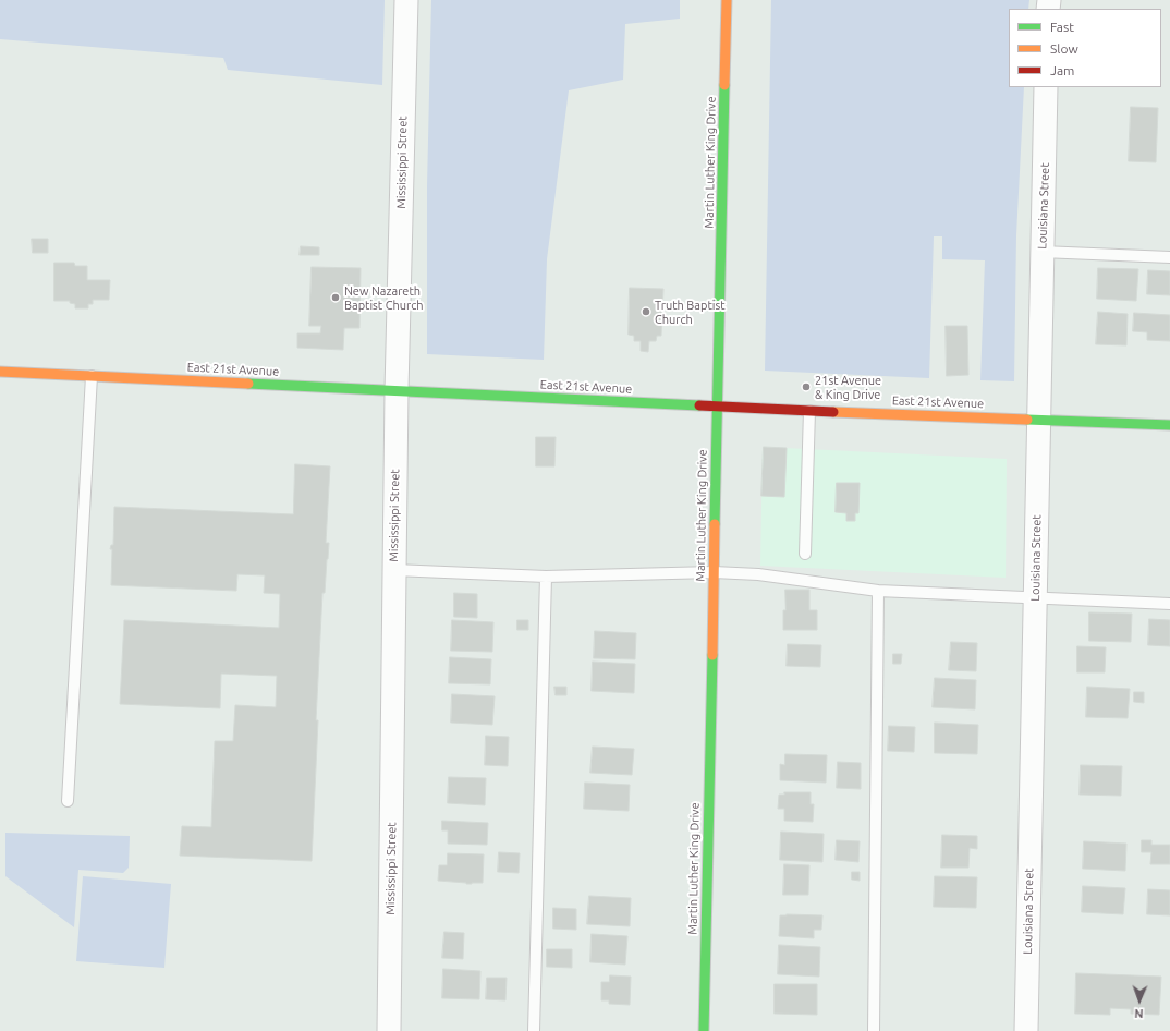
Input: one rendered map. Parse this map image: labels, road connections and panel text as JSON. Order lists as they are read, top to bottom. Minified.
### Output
{"streets":{"street":["Mississippi Street","Martin Luther King Drive","Louisiana Street","East 21st Avenue"]},"crossings":[["Mississippi Street","East 21st Avenue"],["Martin Luther King Drive","East 21st Avenue"],["Louisiana Street","East 21st Avenue"]],"places":["New Nazareth Baptist Church","Truth Baptist Church","21st Avenue & King Drive"],"legend":["Fast","Slow","Jam"],"north":"bottom"}
